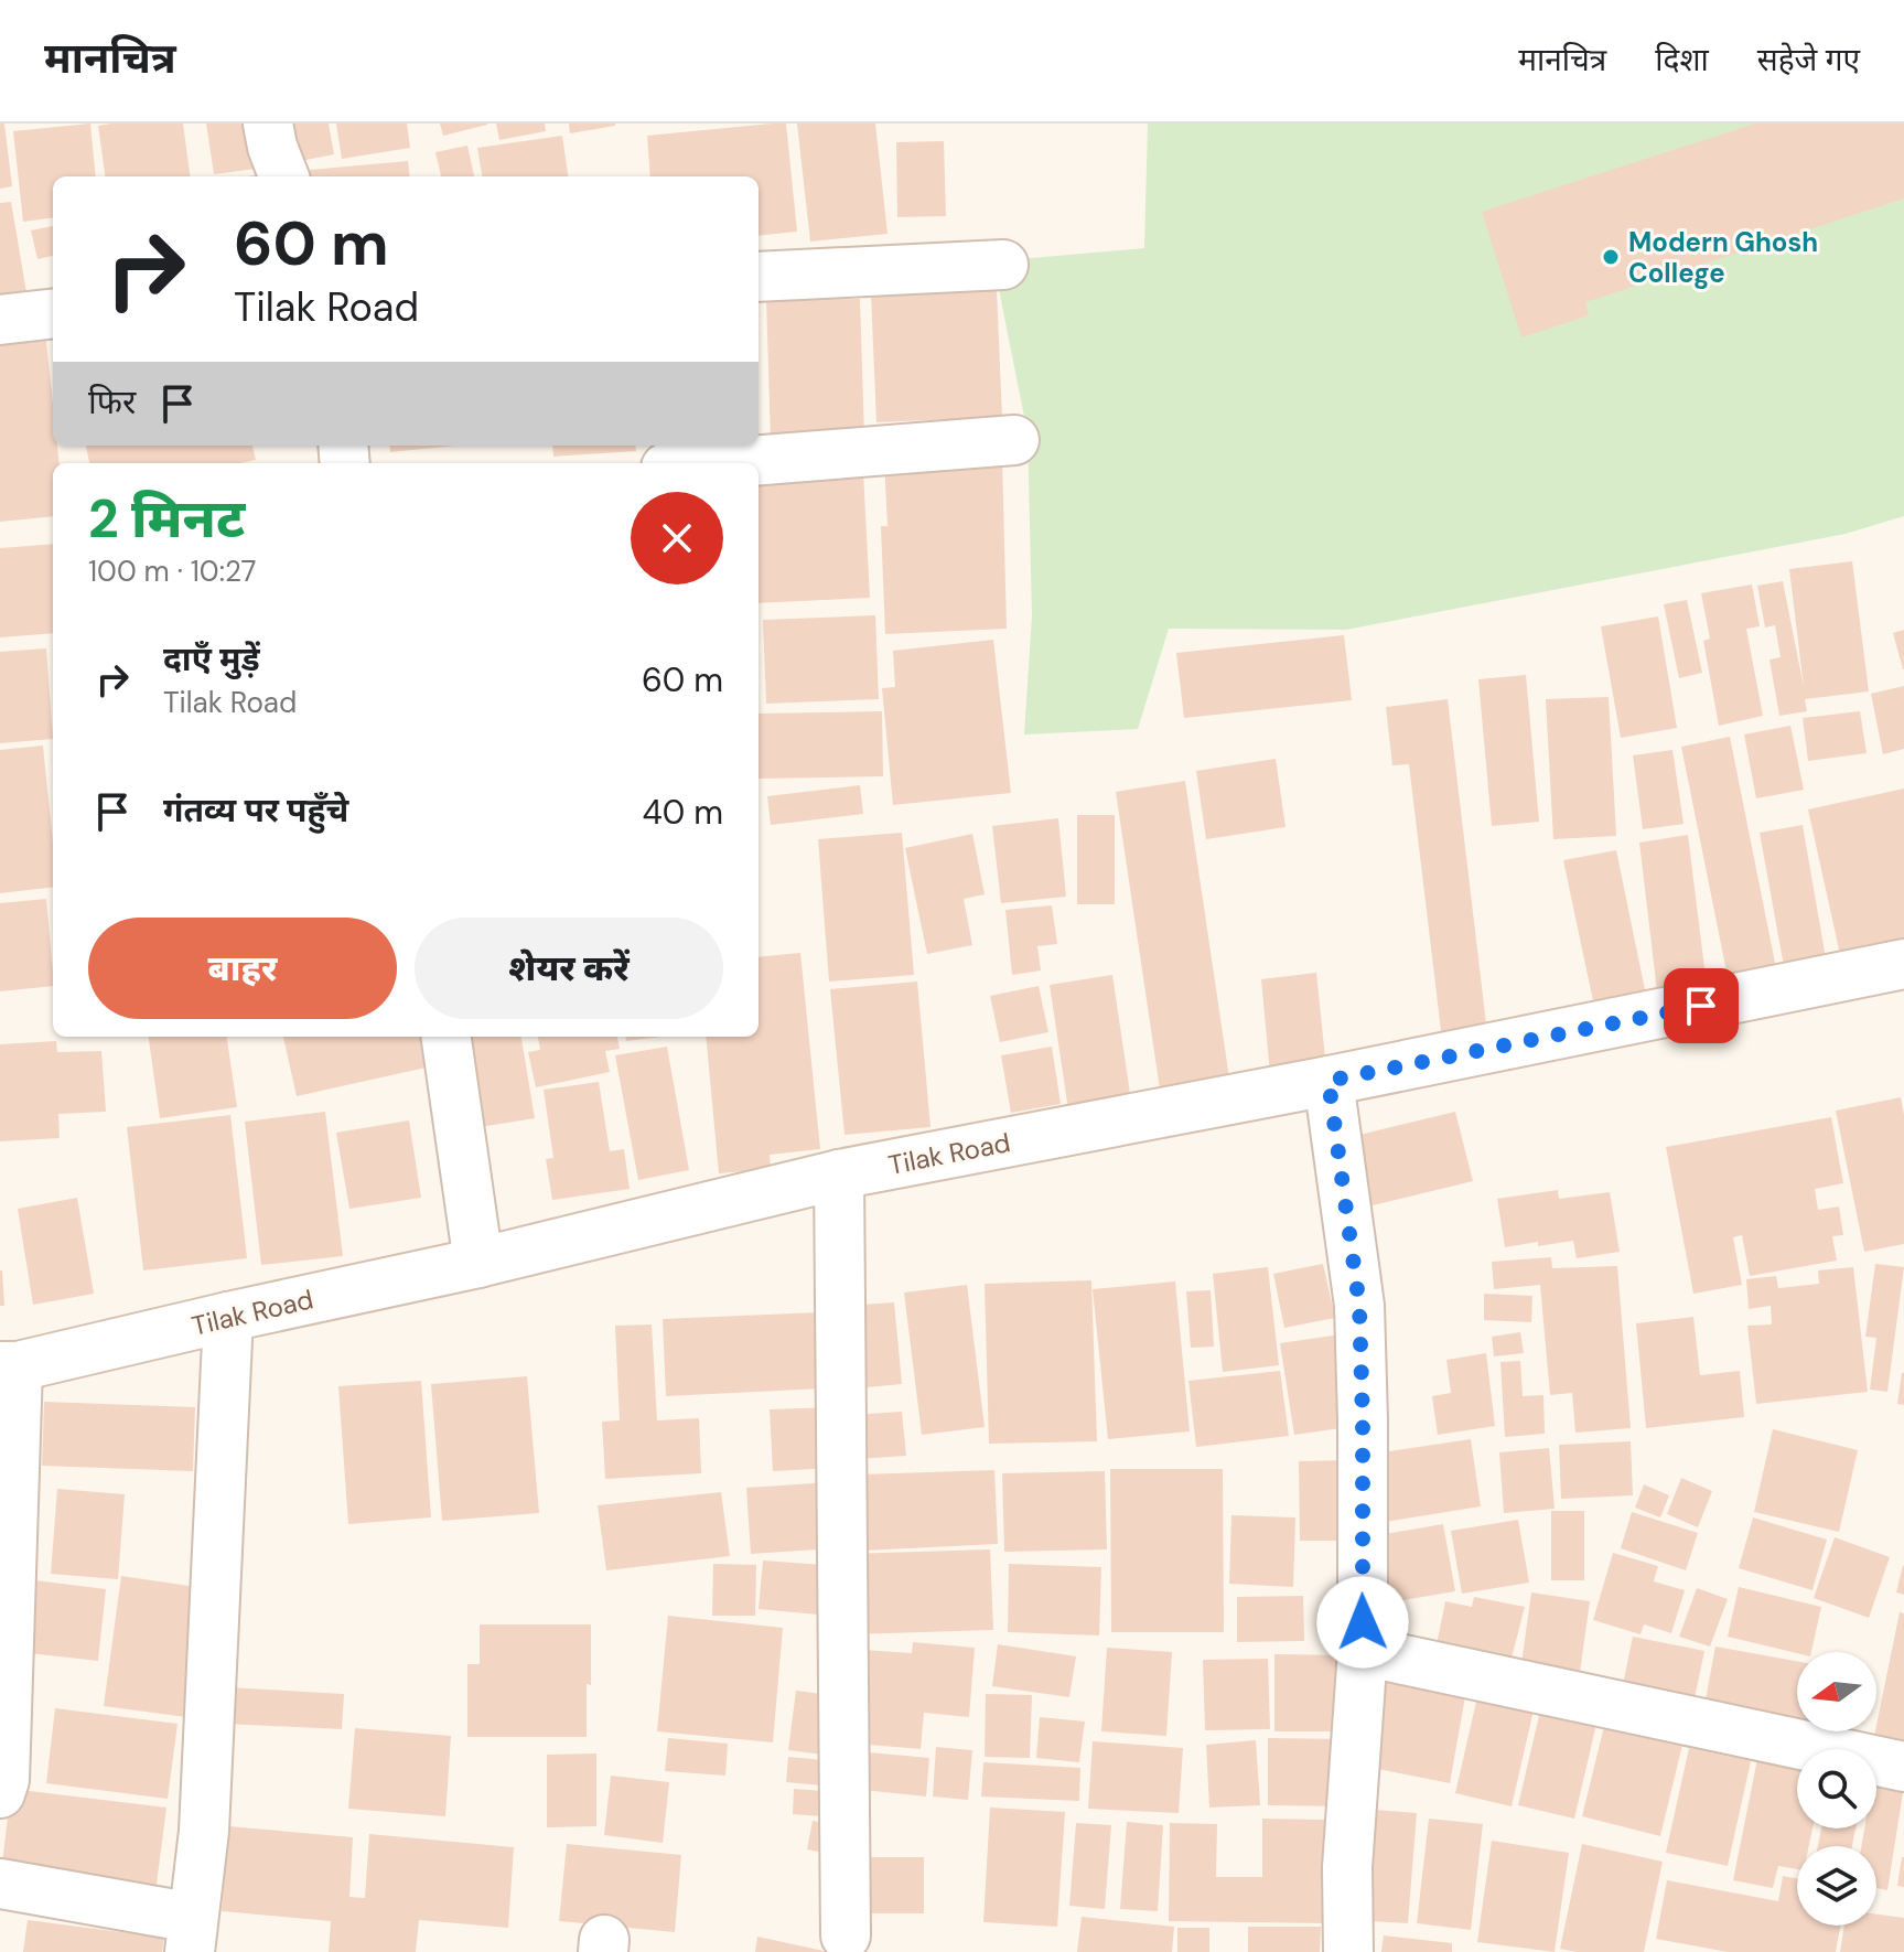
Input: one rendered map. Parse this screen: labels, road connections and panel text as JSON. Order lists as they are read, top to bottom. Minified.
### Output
{"streets":{"street":["Tilak Road"]},"places":["Modern Ghosh College"],"north":"left","page":{"header":"मानचित्र","nav":["मानचित्र","दिशा","सहेजे गए"],"turn":["60 m","Tilak Road"],"then":"फिर","heading":["2 मिनट","100 m · 10:27"],"list":[{"name":"दाएँ मुड़ें","note":"Tilak Road","value":"60 m"},{"name":"गंतव्य पर पहुँचे","value":"40 m"}],"buttons":["बाहर","शेयर करें"]}}
